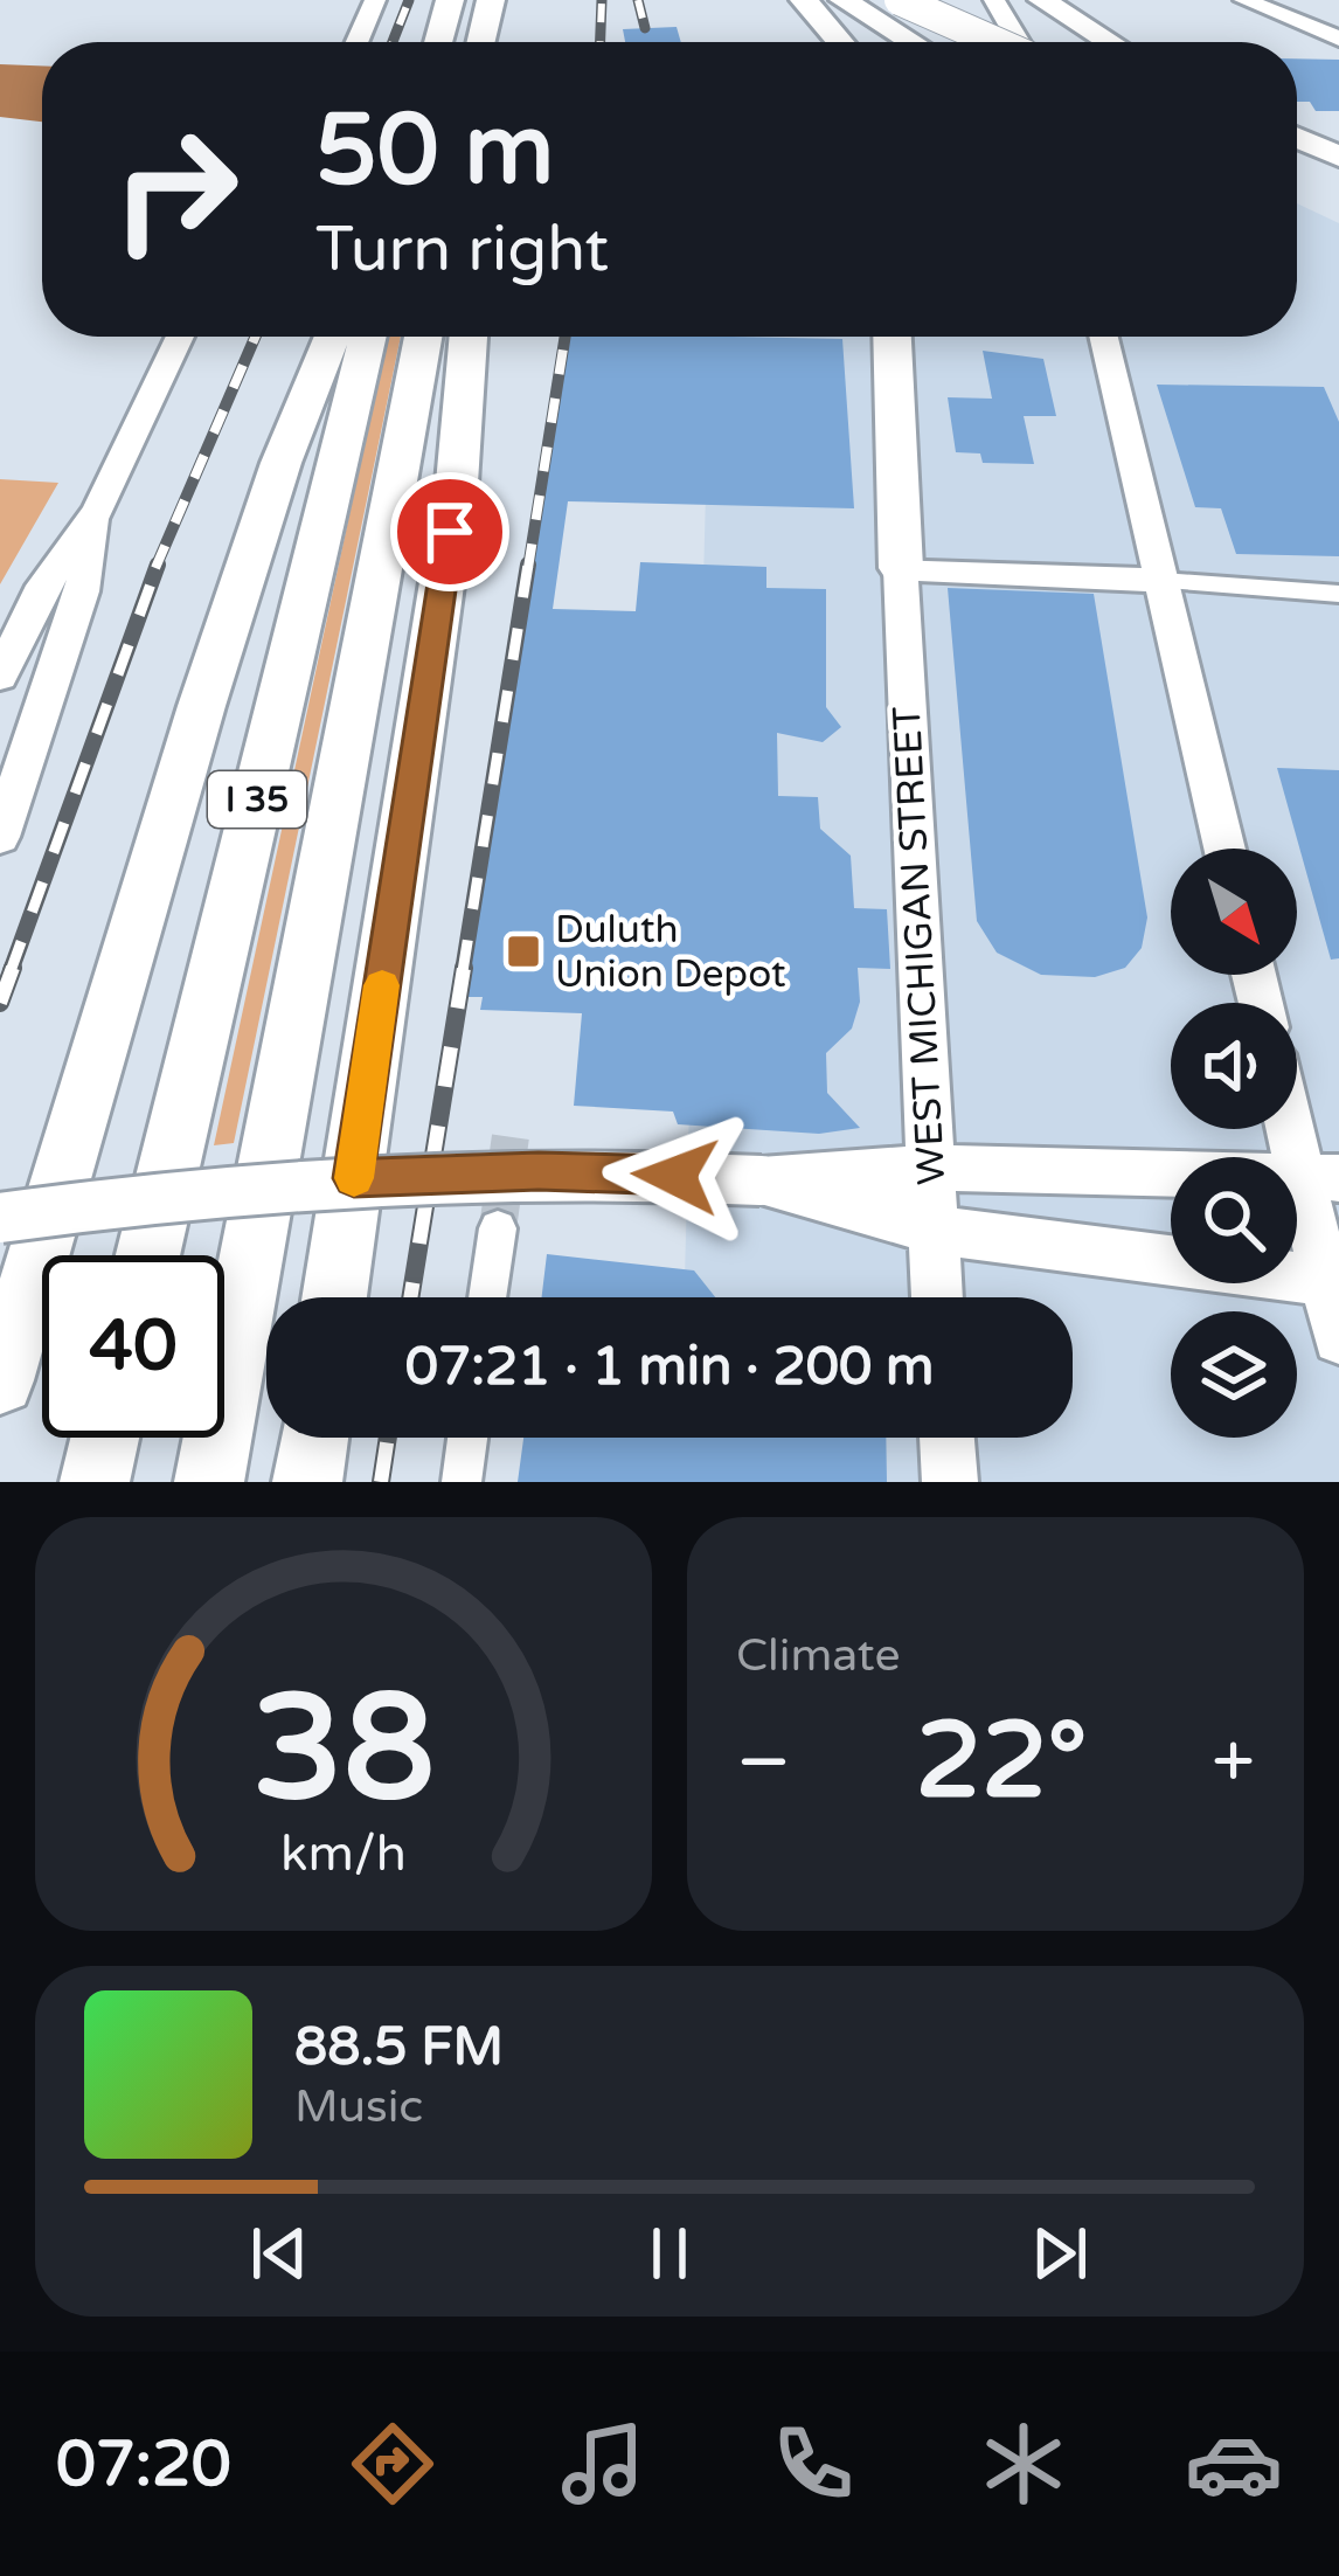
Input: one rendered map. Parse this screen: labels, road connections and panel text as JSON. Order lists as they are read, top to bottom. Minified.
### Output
{"streets":{"highway":["I 35"],"street":["WEST MICHIGAN STREET"]},"places":{"transit":["Duluth Union Depot"]},"north":"bottom right","page":{"turn":["50 m","Turn right"],"limit":"40","trip":"07:21 · 1 min · 200 m","tile":"Climate","heat":["−","22°","+"],"song":["88.5 FM","Music"],"tabs":"07:20","gauge":["38","km/h"]}}
